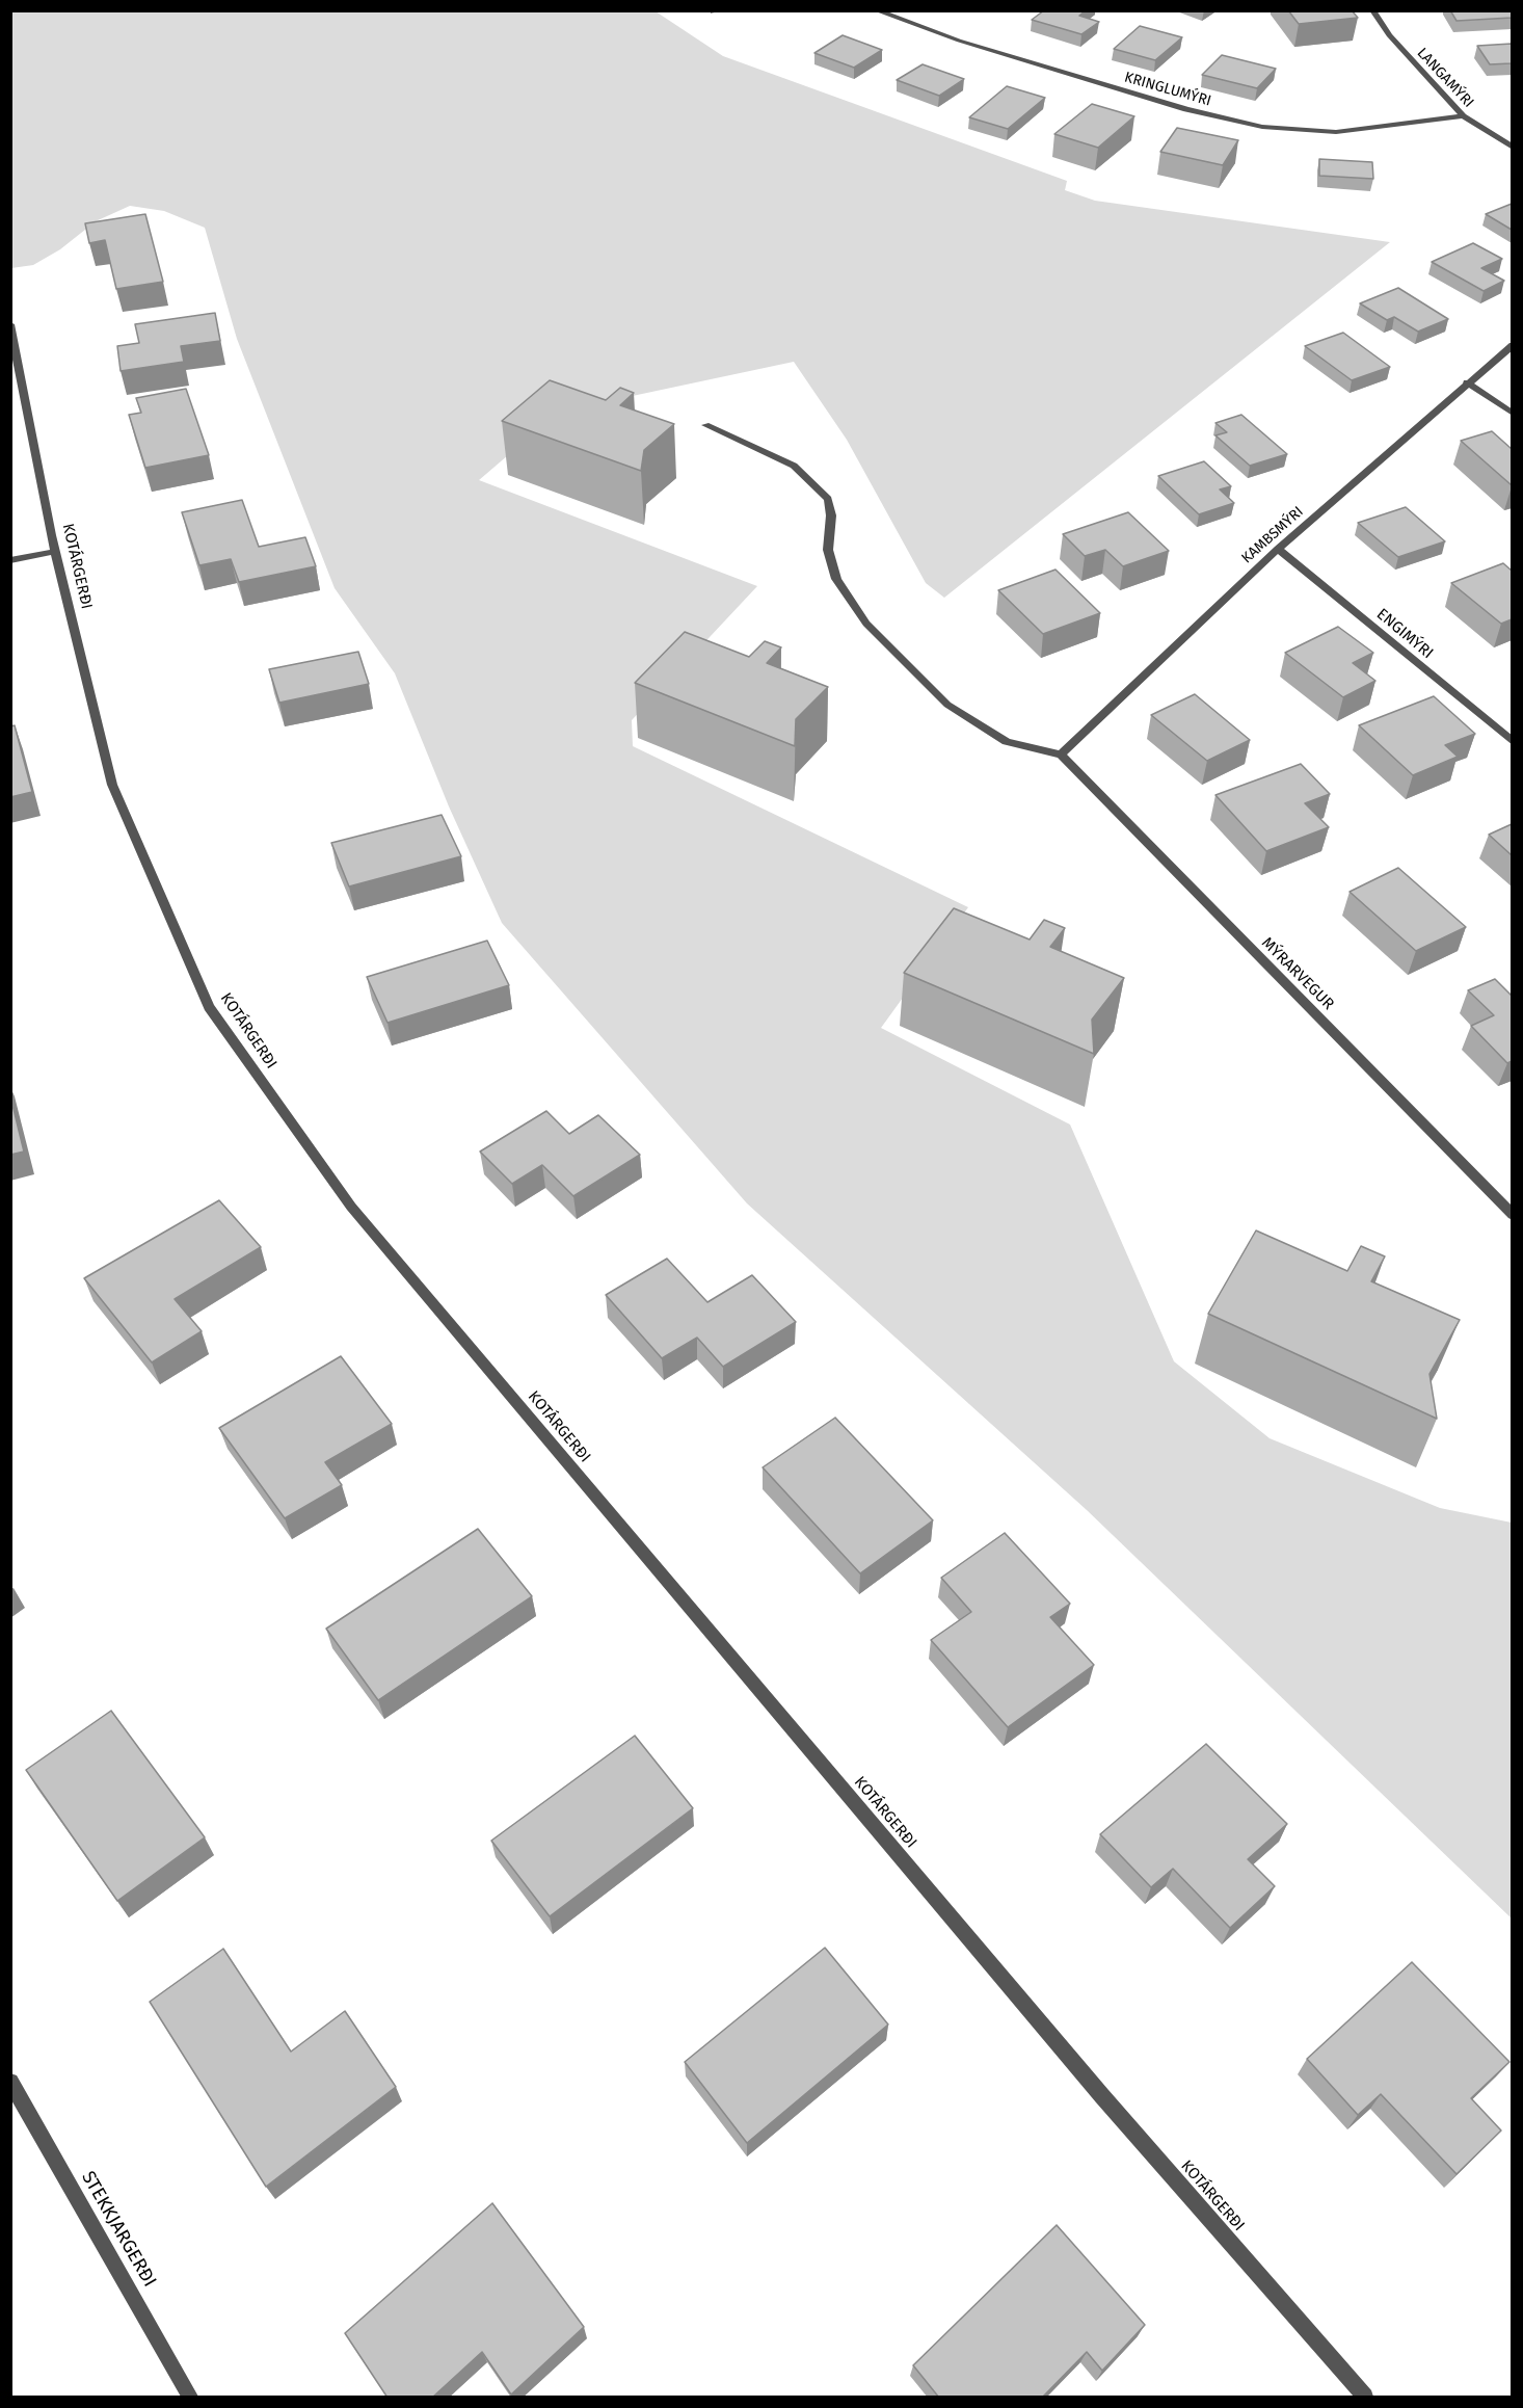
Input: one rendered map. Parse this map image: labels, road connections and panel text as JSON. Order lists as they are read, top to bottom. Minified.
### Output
{"streets":{"street":["LANGAMÝRI","KRINGLUMÝRI","KAMBSMÝRI","KOTÁRGERÐI","ENGIMÝRI","MÝRARVEGUR","STEKKJARGERÐI"]},"crossings":[["LANGAMÝRI","KRINGLUMÝRI"],["KAMBSMÝRI","ENGIMÝRI"],["KAMBSMÝRI","MÝRARVEGUR"]]}
